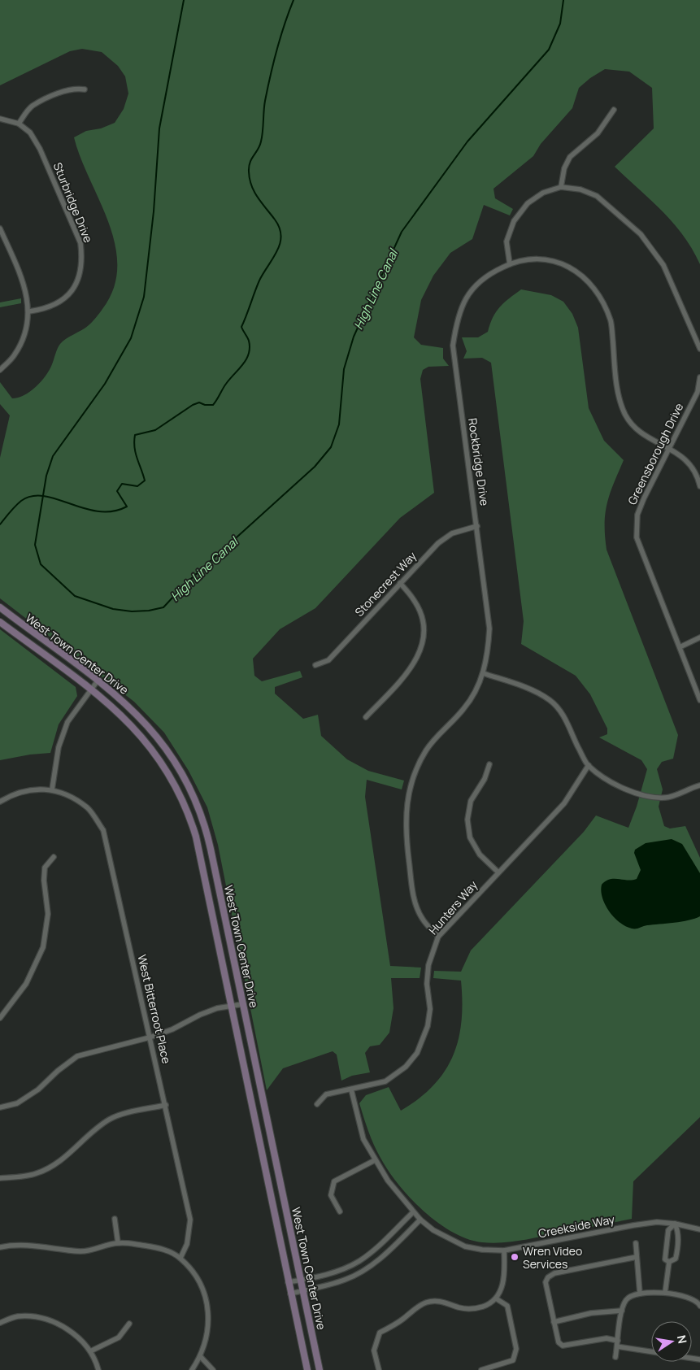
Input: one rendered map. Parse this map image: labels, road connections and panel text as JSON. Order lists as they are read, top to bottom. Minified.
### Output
{"streets":{"street":["Sturbridge Drive","Greensborough Drive","Rockbridge Drive","Stonecrest Way","West Town Center Drive","Hunters Way","West Bitterroot Place","Creekside Way"]},"crossings":[["Greensborough Drive","Rockbridge Drive"],["Rockbridge Drive","Stonecrest Way"],["Rockbridge Drive","Hunters Way"],["Hunters Way","Creekside Way"]],"water":["High Line Canal"],"places":["Wren Video Services"],"north":"right"}
